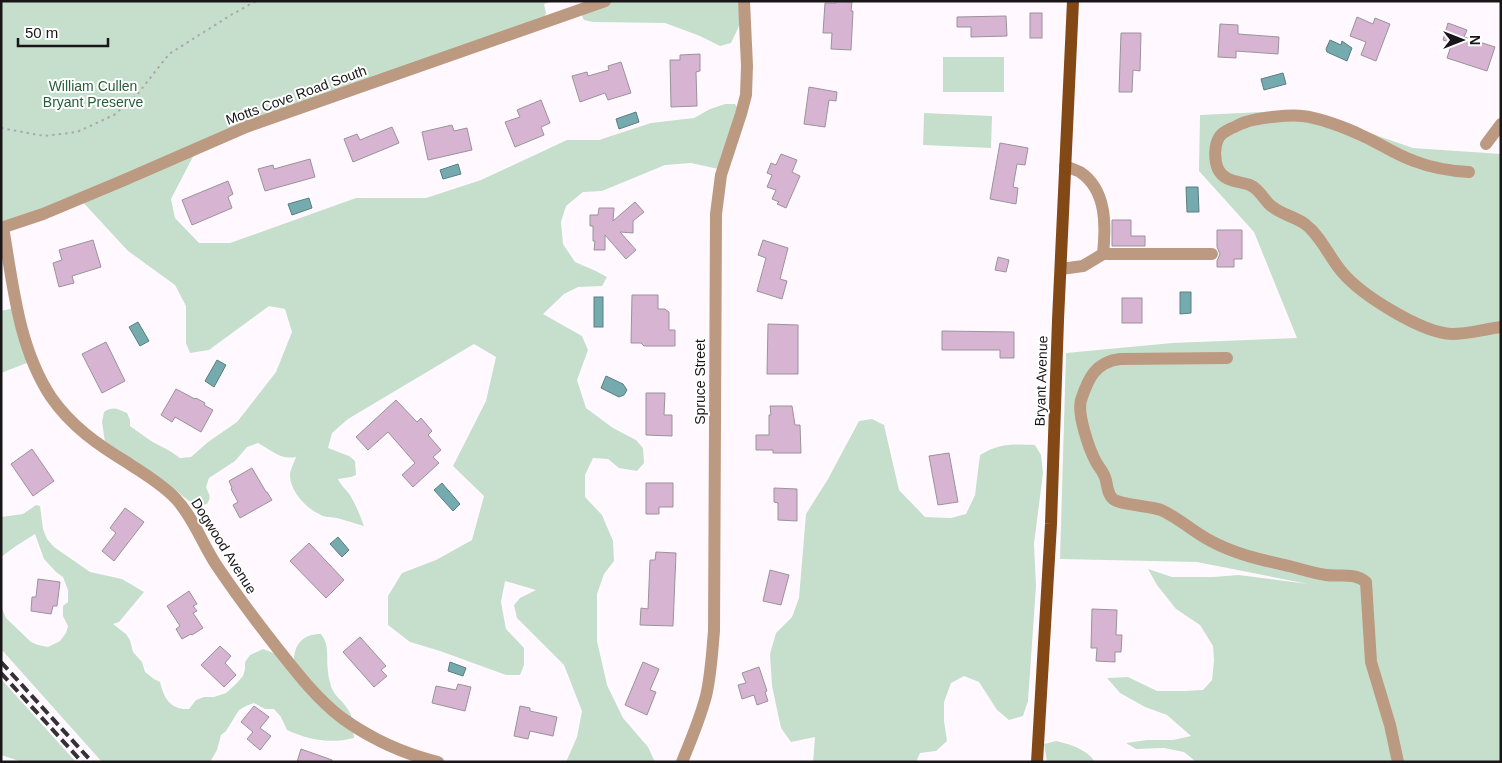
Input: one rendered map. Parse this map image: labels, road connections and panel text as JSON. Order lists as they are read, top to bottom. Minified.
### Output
{"streets":{"main road":["Bryant Avenue"],"street":["Motts Cove Road South","Spruce Street","Dogwood Avenue"]},"crossings":[["Motts Cove Road South","Dogwood Avenue"]],"parks":["William Cullen Bryant Preserve"],"scale_bar":"50 m","north":"right"}
